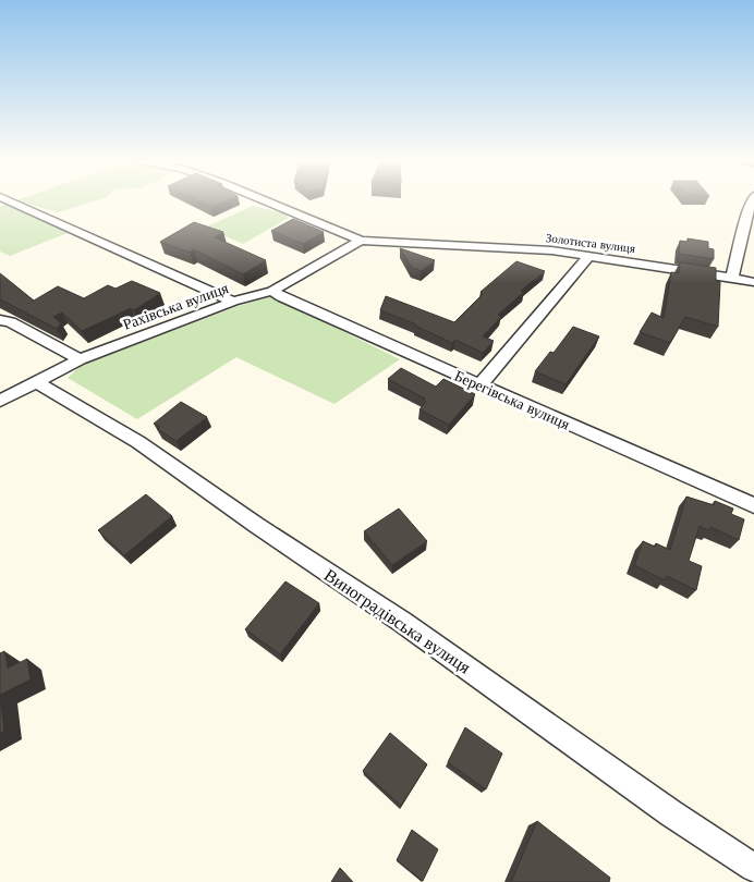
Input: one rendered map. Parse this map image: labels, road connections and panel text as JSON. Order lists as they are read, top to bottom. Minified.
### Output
{"streets":{"street":["Золотиста вулиця","Рахівська вулиця","Берегівська вулиця","Виноградівська вулиця"]},"crossings":[["Золотиста вулиця","Рахівська вулиця"],["Рахівська вулиця","Берегівська вулиця"],["Рахівська вулиця","Виноградівська вулиця"]]}
